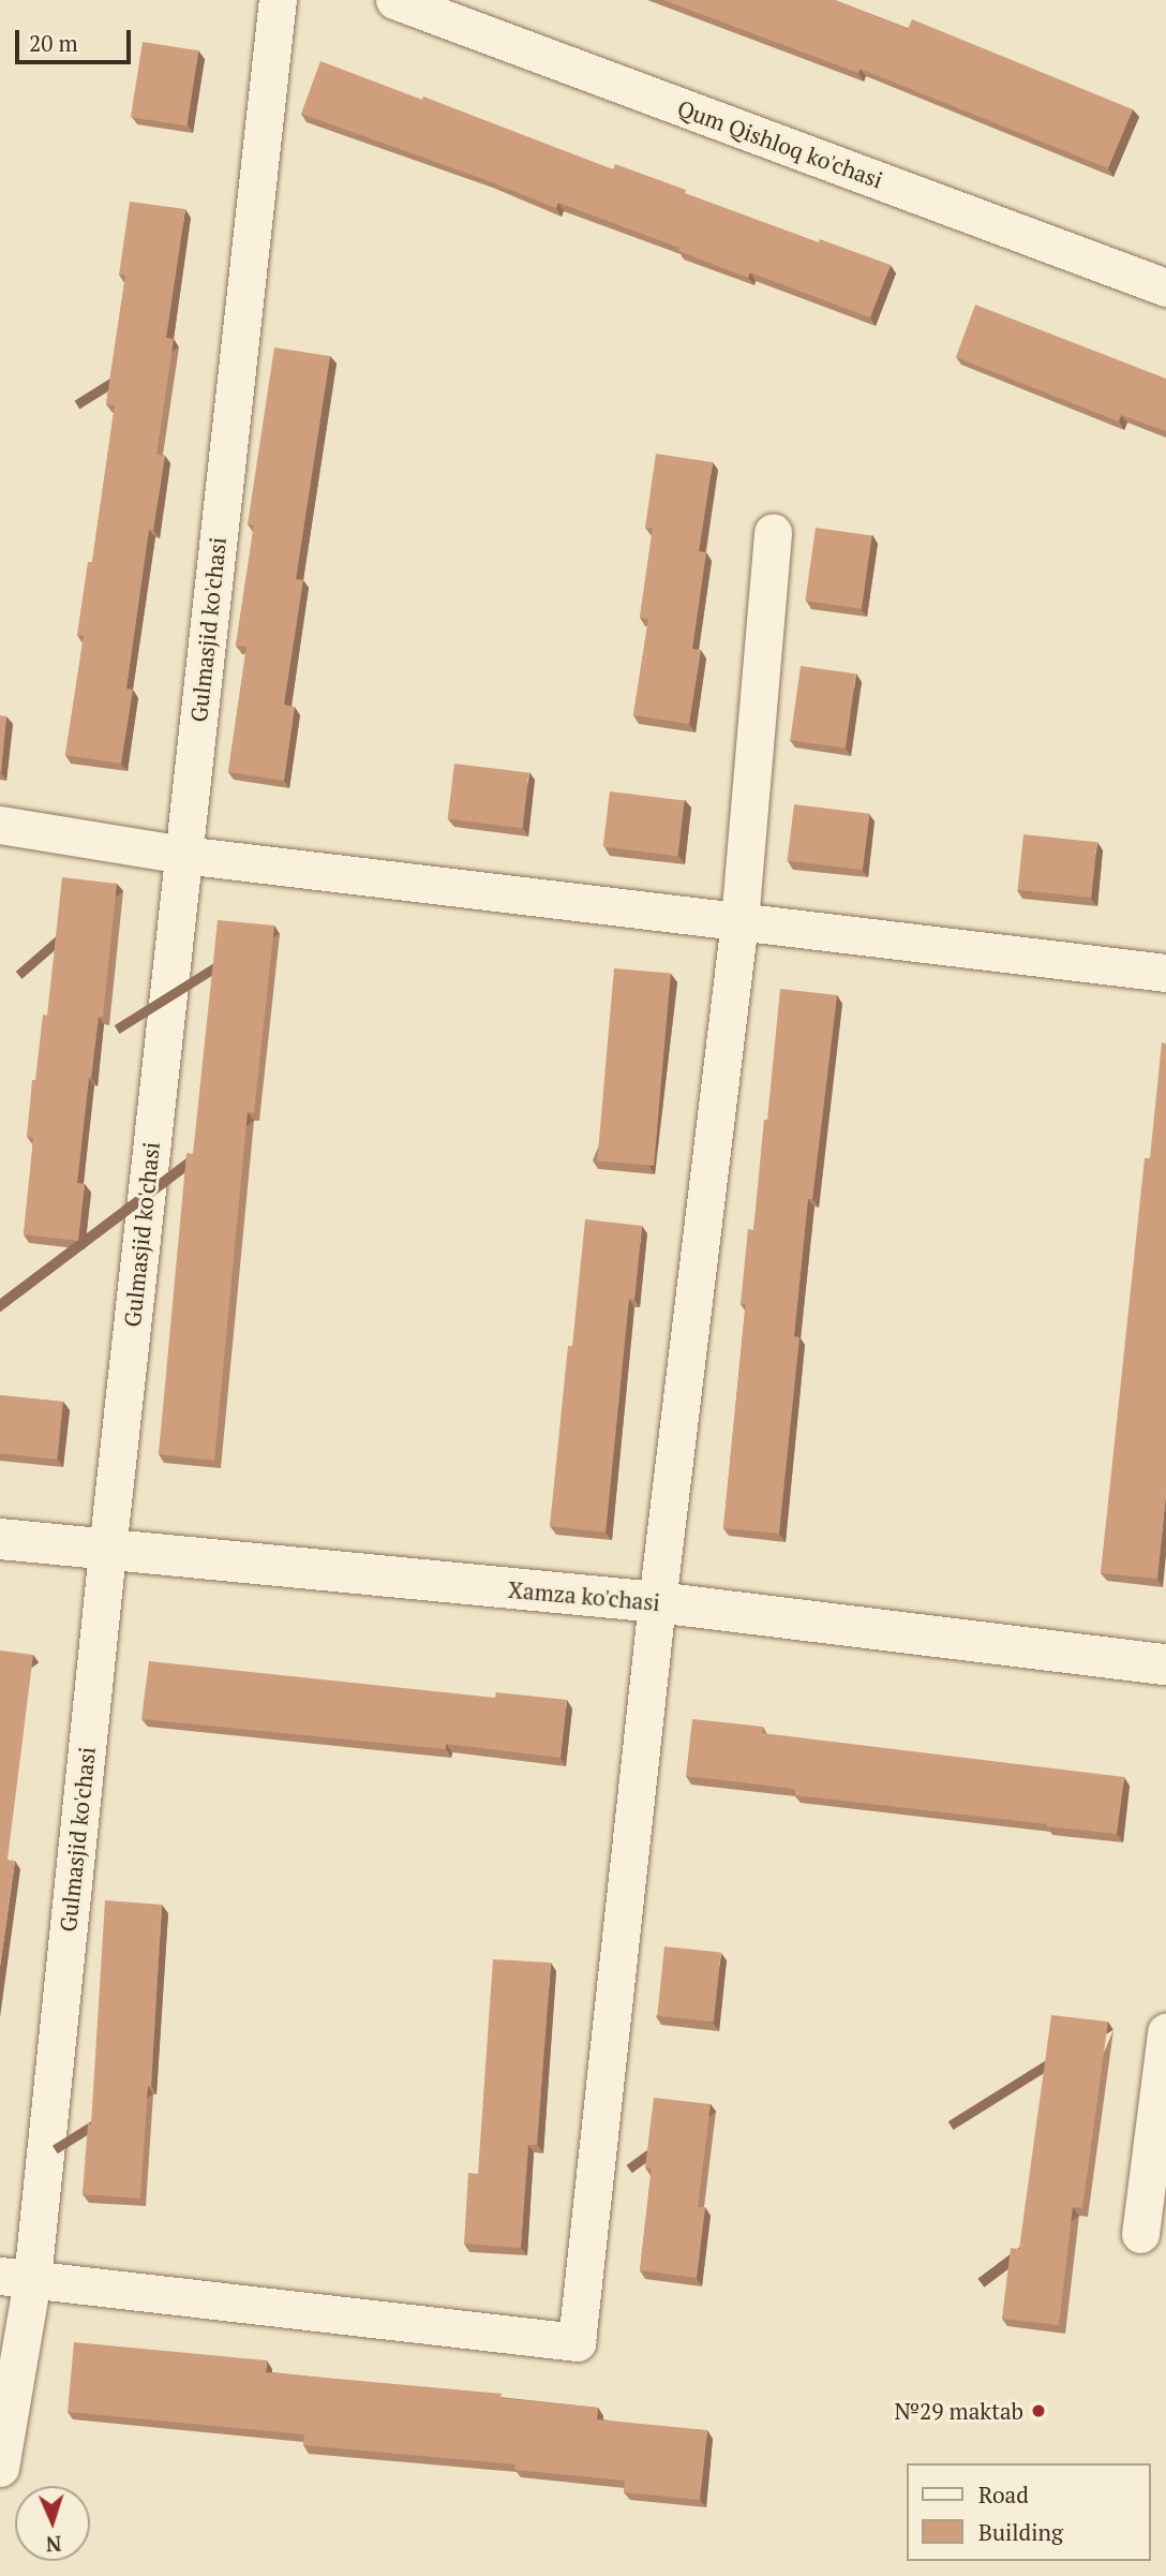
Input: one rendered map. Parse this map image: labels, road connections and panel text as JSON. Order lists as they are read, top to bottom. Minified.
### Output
{"streets":{"street":["Qum Qishloq ko'chasi","Gulmasjid ko'chasi","Xamza ko'chasi"]},"crossings":[["Gulmasjid ko'chasi","Xamza ko'chasi"]],"places":["№29 maktab"],"legend":["Road","Building"],"scale_bar":"20 m","north":"bottom"}
